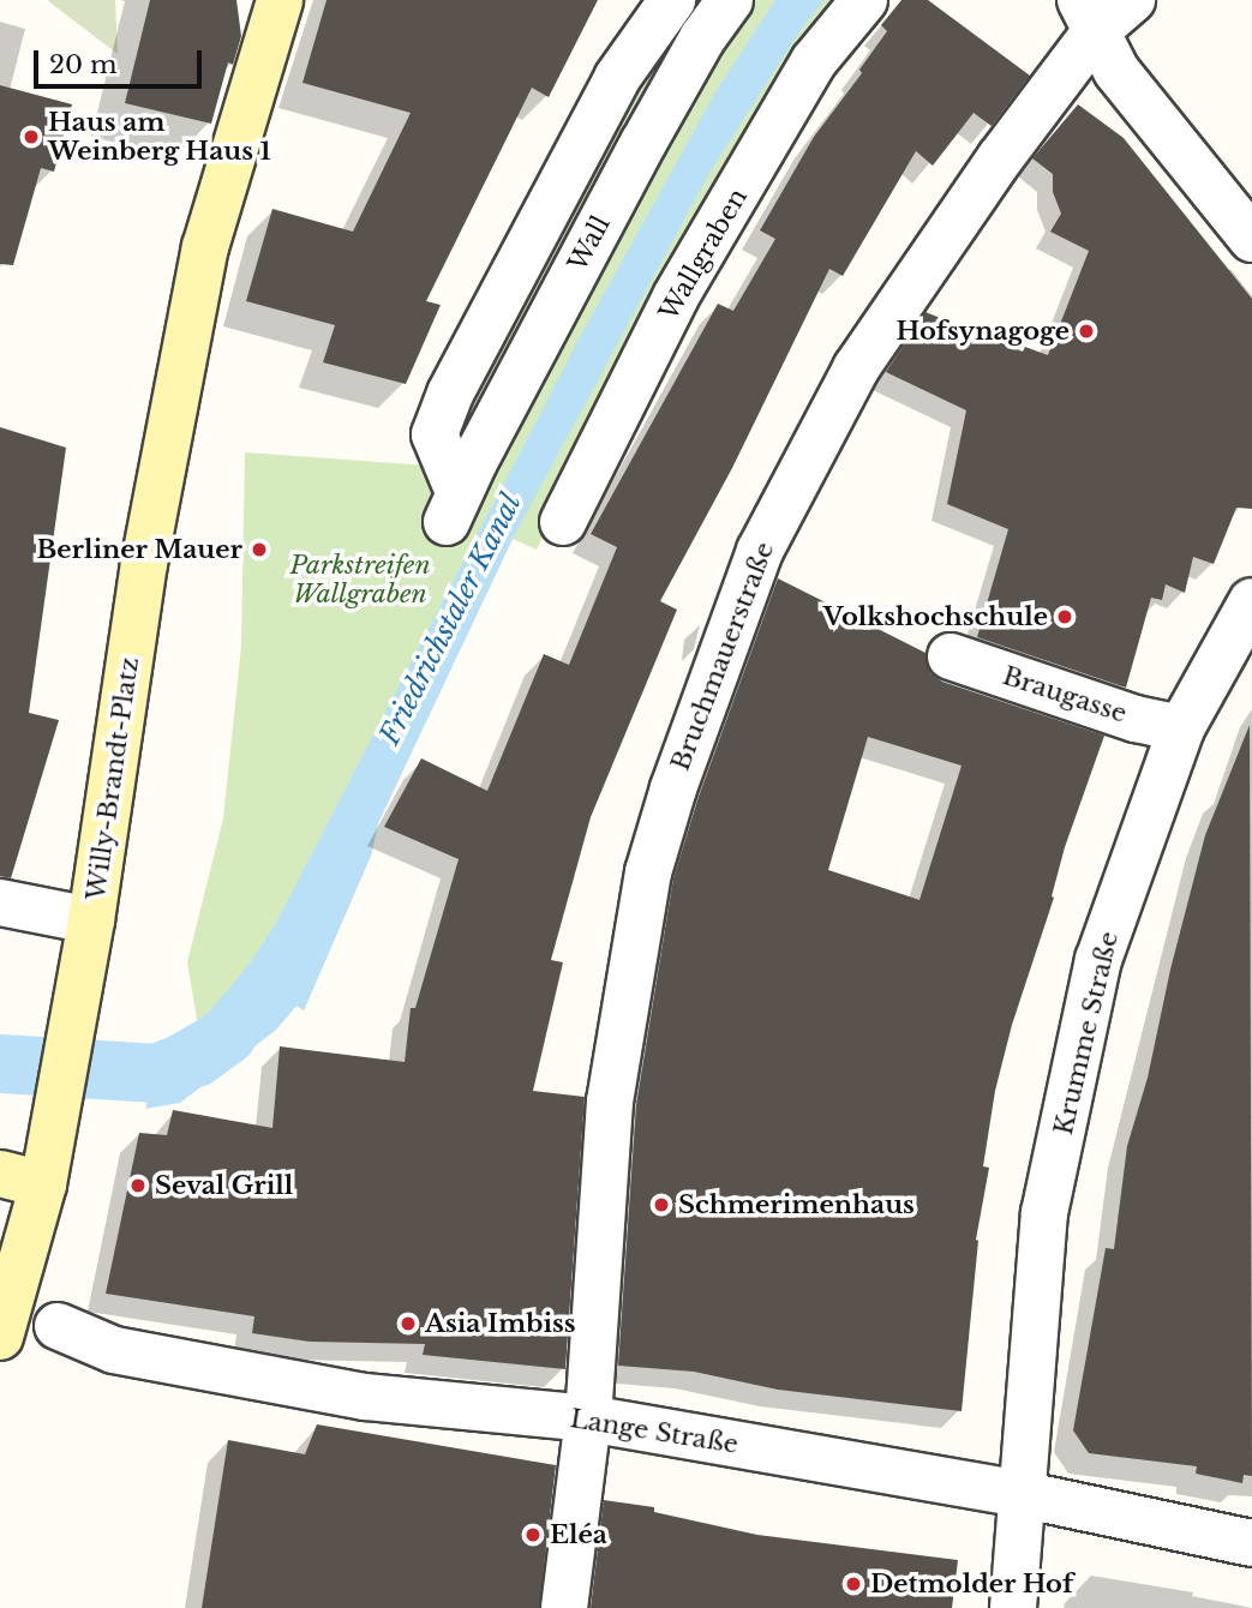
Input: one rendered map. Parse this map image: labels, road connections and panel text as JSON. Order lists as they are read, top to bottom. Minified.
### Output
{"streets":{"main road":["Willy-Brandt-Platz"],"street":["Wall","Wallgraben","Bruchmauerstraße","Braugasse","Krumme Straße","Lange Straße"]},"crossings":[["Bruchmauerstraße","Lange Straße"],["Braugasse","Krumme Straße"],["Krumme Straße","Lange Straße"]],"water":["Friedrichstaler Kanal"],"parks":["Parkstreifen Wallgraben"],"places":["Haus am Weinberg Haus 1","Hofsynagoge","Berliner Mauer","Volkshochschule","Seval Grill","Schmerimenhaus","Asia Imbiss","Eléa","Detmolder Hof"],"scale_bar":"20 m"}
